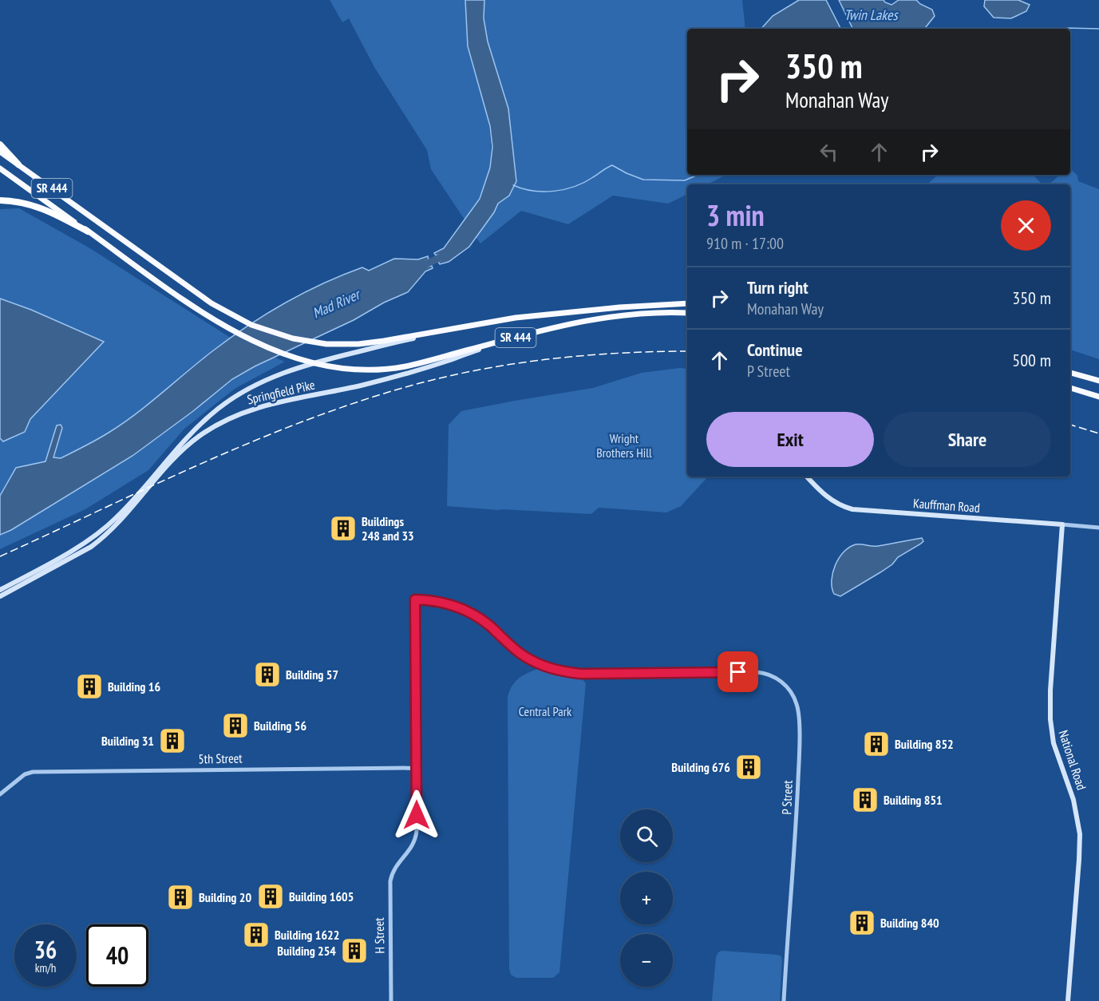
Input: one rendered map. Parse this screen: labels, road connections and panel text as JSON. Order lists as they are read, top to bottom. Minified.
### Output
{"streets":{"highway":["SR 444"],"main road":["Springfield Pike","Kauffman Road","National Road"],"street":["5th Street","P Street","H Street"]},"crossings":[["SR 444","Springfield Pike"],["Kauffman Road","National Road"],["5th Street","P Street"],["5th Street","H Street"],["P Street","H Street"]],"water":["Twin Lakes","Mad River"],"parks":["Wright Brothers Hill","Central Park"],"places":{"building":["Buildings 248 and 33","Building 57","Building 16","Building 56","Building 31","Building 852","Building 676","Building 851","Building 1605","Building 20","Building 840","Building 1622","Building 254"]},"page":{"turn":["350 m","Monahan Way"],"heading":["3 min","910 m · 17:00"],"list":[{"name":"Turn right","note":"Monahan Way","value":"350 m"},{"name":"Continue","note":"P Street","value":"500 m"}],"buttons":["Exit","Share"],"map_buttons":["+","−"],"speed":"36 km/h","limit":"40"}}
